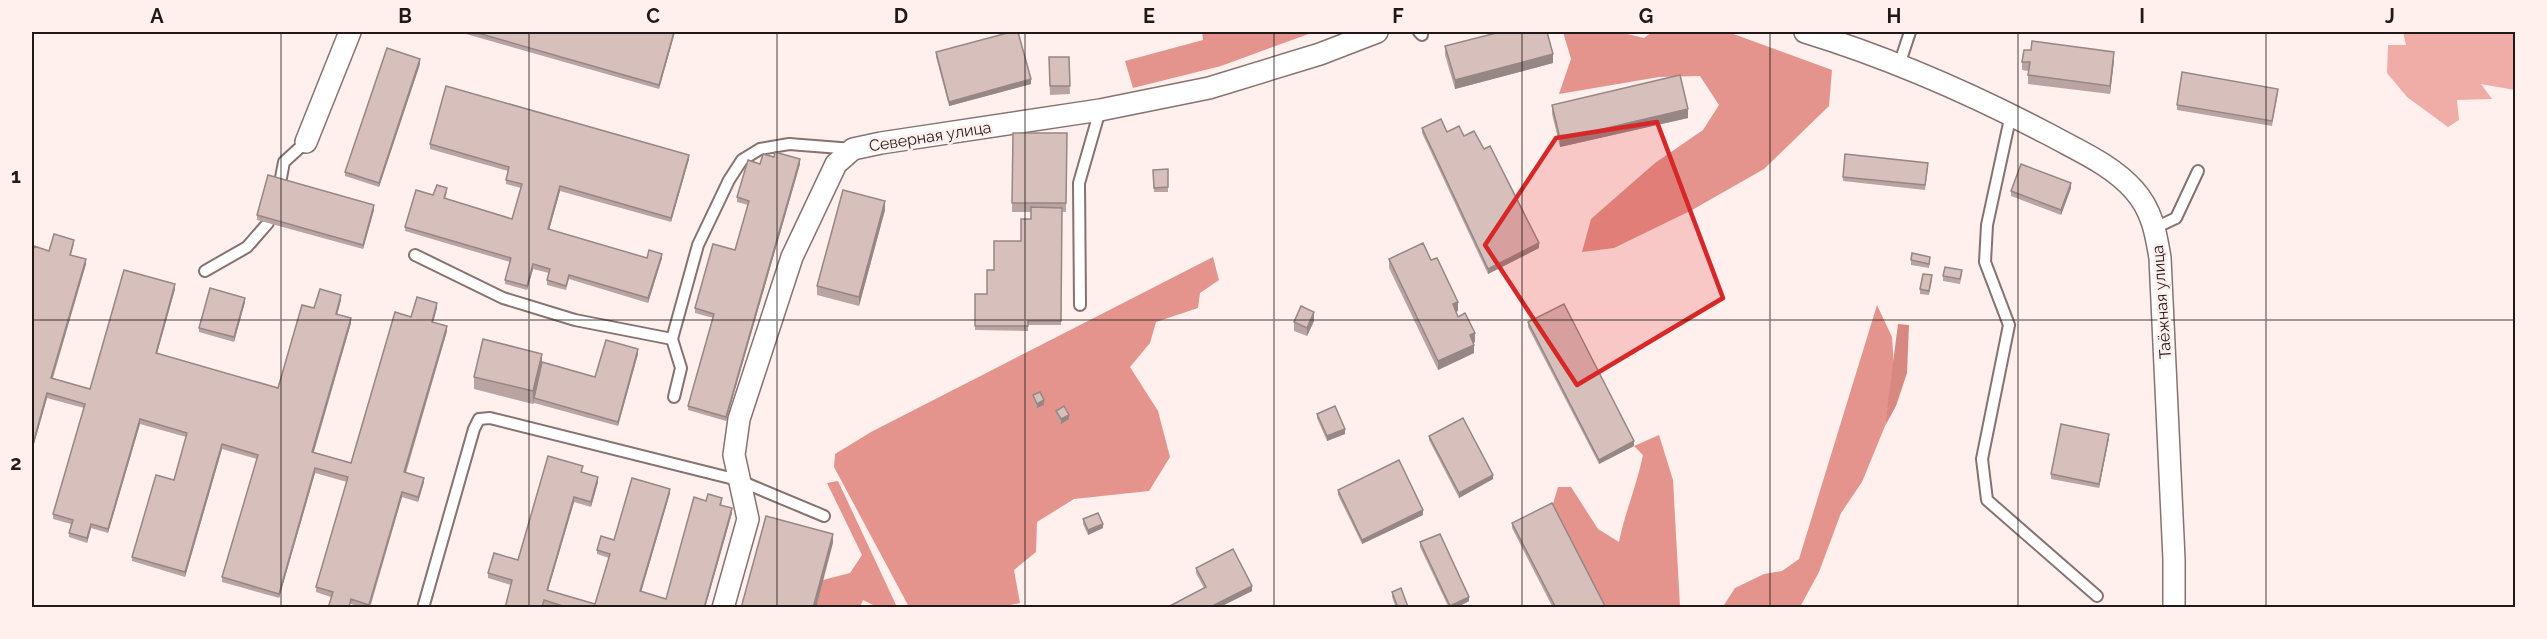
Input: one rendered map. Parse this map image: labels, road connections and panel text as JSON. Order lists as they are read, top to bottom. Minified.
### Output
{"streets":{"street":["Северная улица","Таёжная улица"]},"grid":{"columns":["A","B","C","D","E","F","G","H","I","J"],"rows":["1","2"]}}
